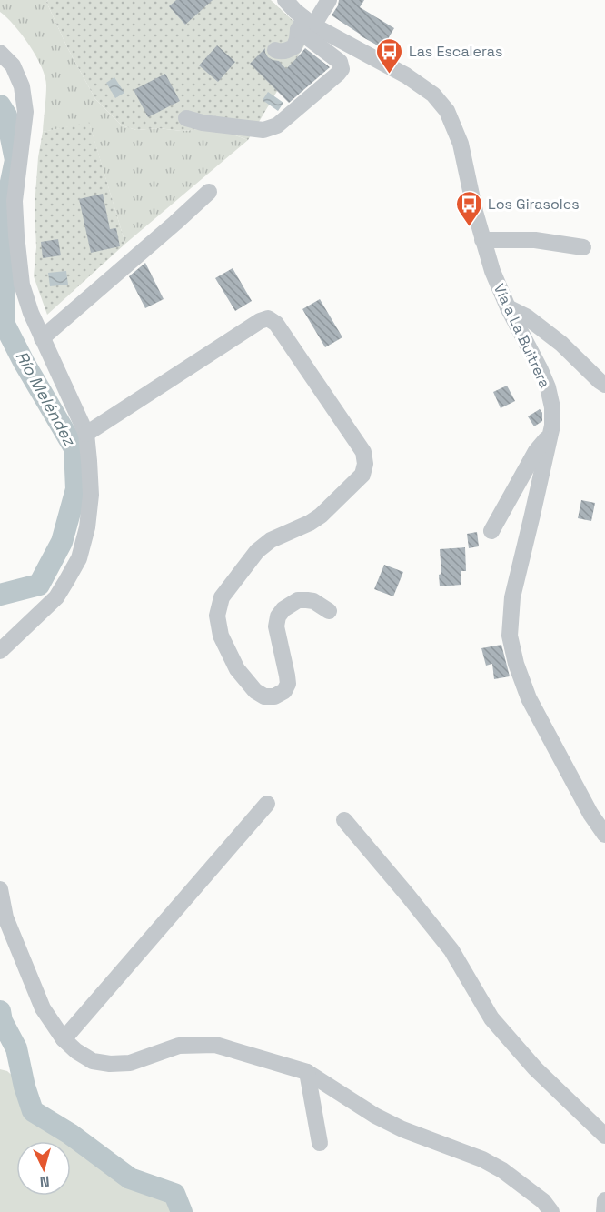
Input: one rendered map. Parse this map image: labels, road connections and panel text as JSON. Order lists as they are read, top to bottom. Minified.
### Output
{"streets":{"street":["Vía a La Buitrera"]},"water":["Río Meléndez"],"places":{"bus stop":["Las Escaleras","Los Girasoles"]},"north":"bottom"}
